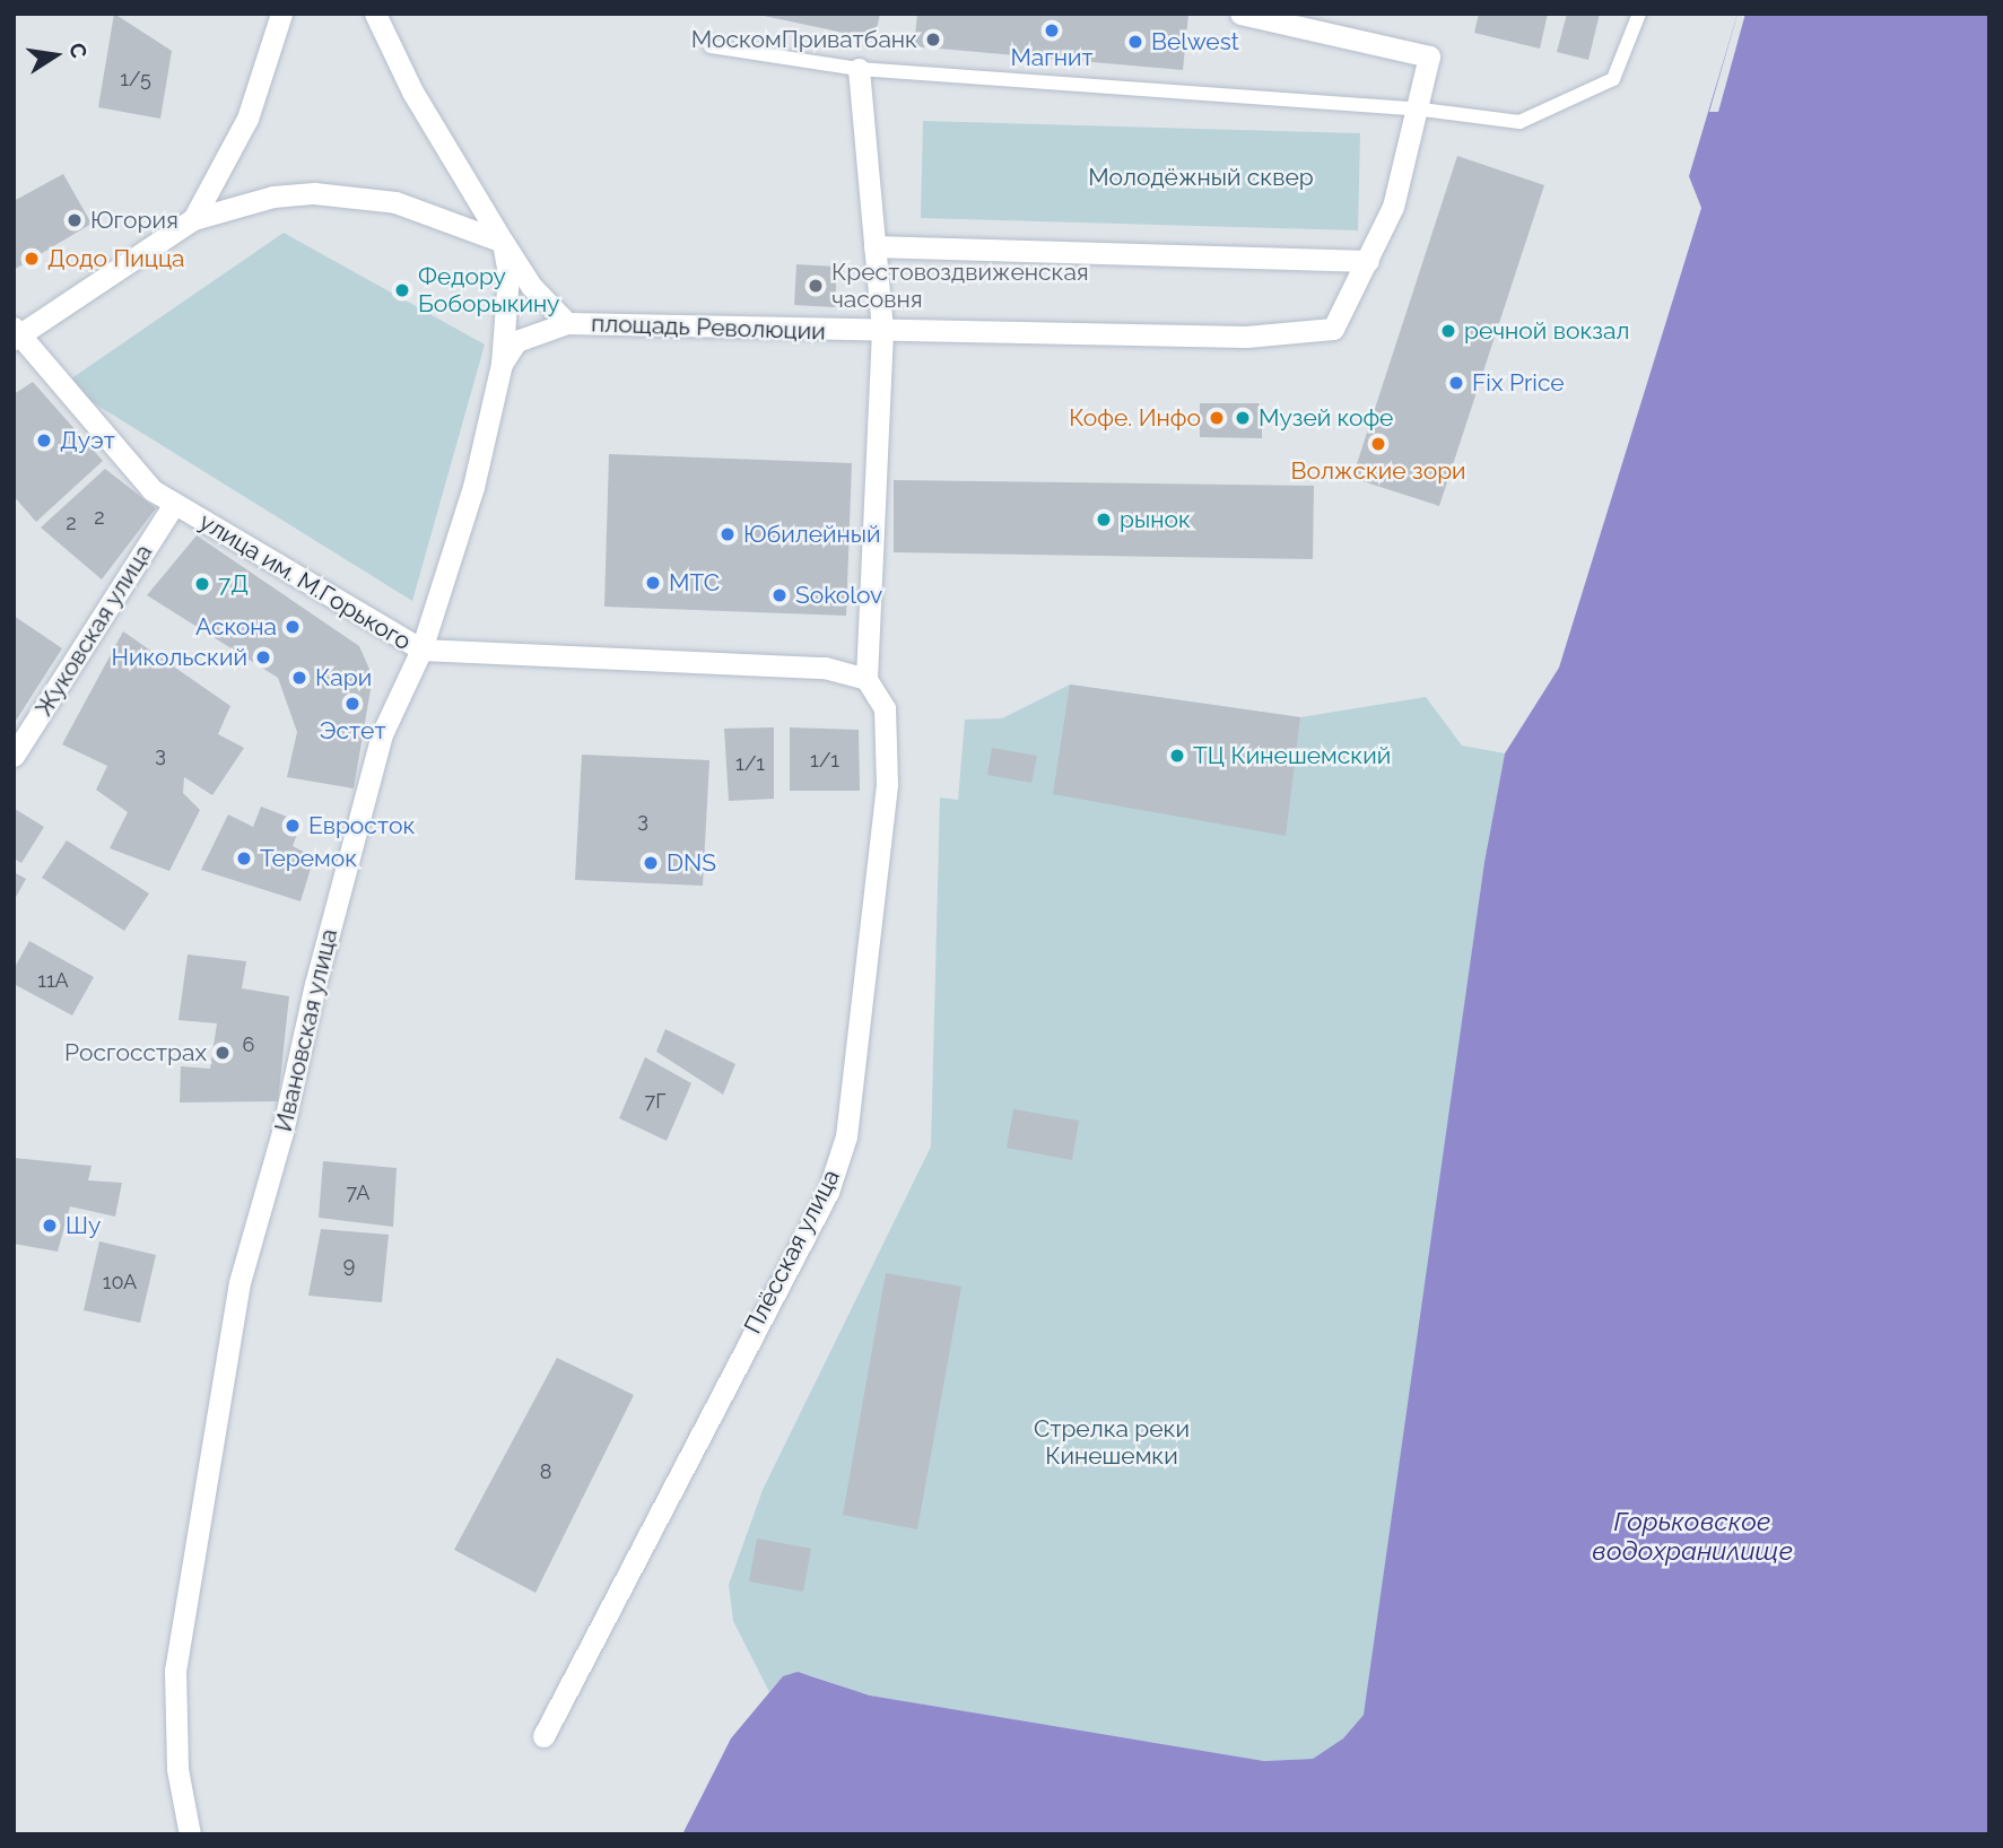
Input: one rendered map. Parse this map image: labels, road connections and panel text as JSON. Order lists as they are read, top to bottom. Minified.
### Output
{"streets":{"street":["площадь Революции","улица им. М.Горького","Жуковская улица","Ивановская улица","Плёсская улица"]},"crossings":[["площадь Революции","Ивановская улица"],["улица им. М.Горького","Жуковская улица"],["улица им. М.Горького","Ивановская улица"],["улица им. М.Горького","Плёсская улица"]],"water":["Горьковское водохранилище"],"parks":["Молодёжный сквер","Стрелка реки Кинешемки"],"places":["Магнит","МоскомПриватбанк","Belwest","Югория","Додо Пицца","Крестовоздвиженская часовня","Федору Боборыкину","речной вокзал","Fix Price","Кофе. Инфо","Музей кофе","Дуэт","Волжские зори","рынок","Юбилейный","МТС","7Д","Sokolov","Аскона","Никольский","Кари","Эстет","ТЦ Кинешемский","Евросток","Теремок","DNS","Росгосстрах","Шу"],"house_numbers":["1/5","2","2","3","1/1","1/1","3","11А","6","7Г","7А","9","10А","8"],"north":"right"}
